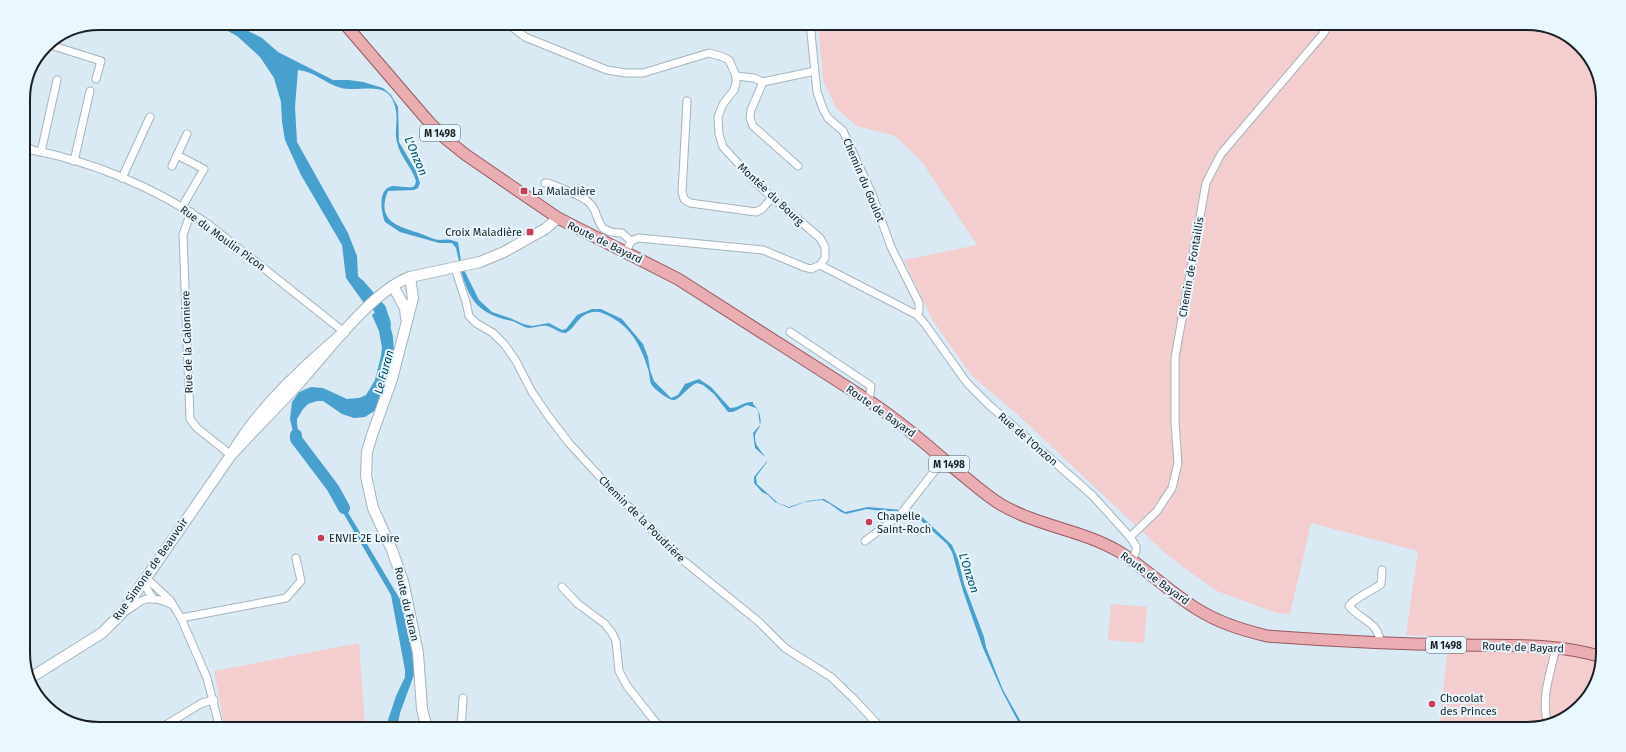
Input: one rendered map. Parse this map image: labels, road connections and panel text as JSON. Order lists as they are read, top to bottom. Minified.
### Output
{"streets":{"main road":["M 1498","Route de Bayard","Rue Simone de Beauvoir","Route du Furan"],"street":["Chemin du Goulot","Montée du Bourg","Rue du Moulin Picon","Chemin de Fontaillis","Rue de la Calonniere","Rue de l'Onzon","Chemin de la Poudrière"]},"crossings":[["Chemin du Goulot","Rue de l'Onzon"],["Rue du Moulin Picon","Rue de la Calonniere"],["Rue du Moulin Picon","Rue Simone de Beauvoir"],["Route de Bayard","Rue de l'Onzon"],["Route de Bayard","Rue Simone de Beauvoir"],["Chemin de Fontaillis","Rue de l'Onzon"],["Rue de la Calonniere","Rue Simone de Beauvoir"],["Chemin de la Poudrière","Rue Simone de Beauvoir"],["Rue Simone de Beauvoir","Route du Furan"]],"water":["L'Onzon","Le Furan"],"places":{"transit":["La Maladière","Croix Maladière"],"other":["Chapelle Saint-Roch","ENVIE 2E Loire","Chocolat des Princes"]}}
